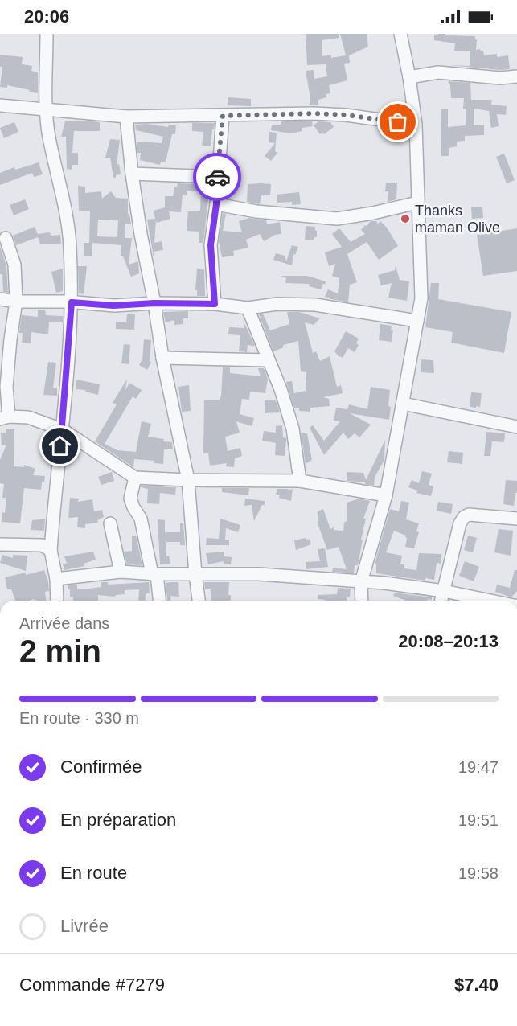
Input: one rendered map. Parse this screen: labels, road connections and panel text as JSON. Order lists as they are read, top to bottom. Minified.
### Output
{"places":["Thanks maman Olive"],"page":{"status":"20:06","heading":["2 min","Arrivée dans","20:08–20:13"],"panel":["Commande #7279","$7.40"],"bar":"En route · 330 m","list":[["Confirmée","19:47"],["En préparation","19:51"],["En route","19:58"],"Livrée"]}}
